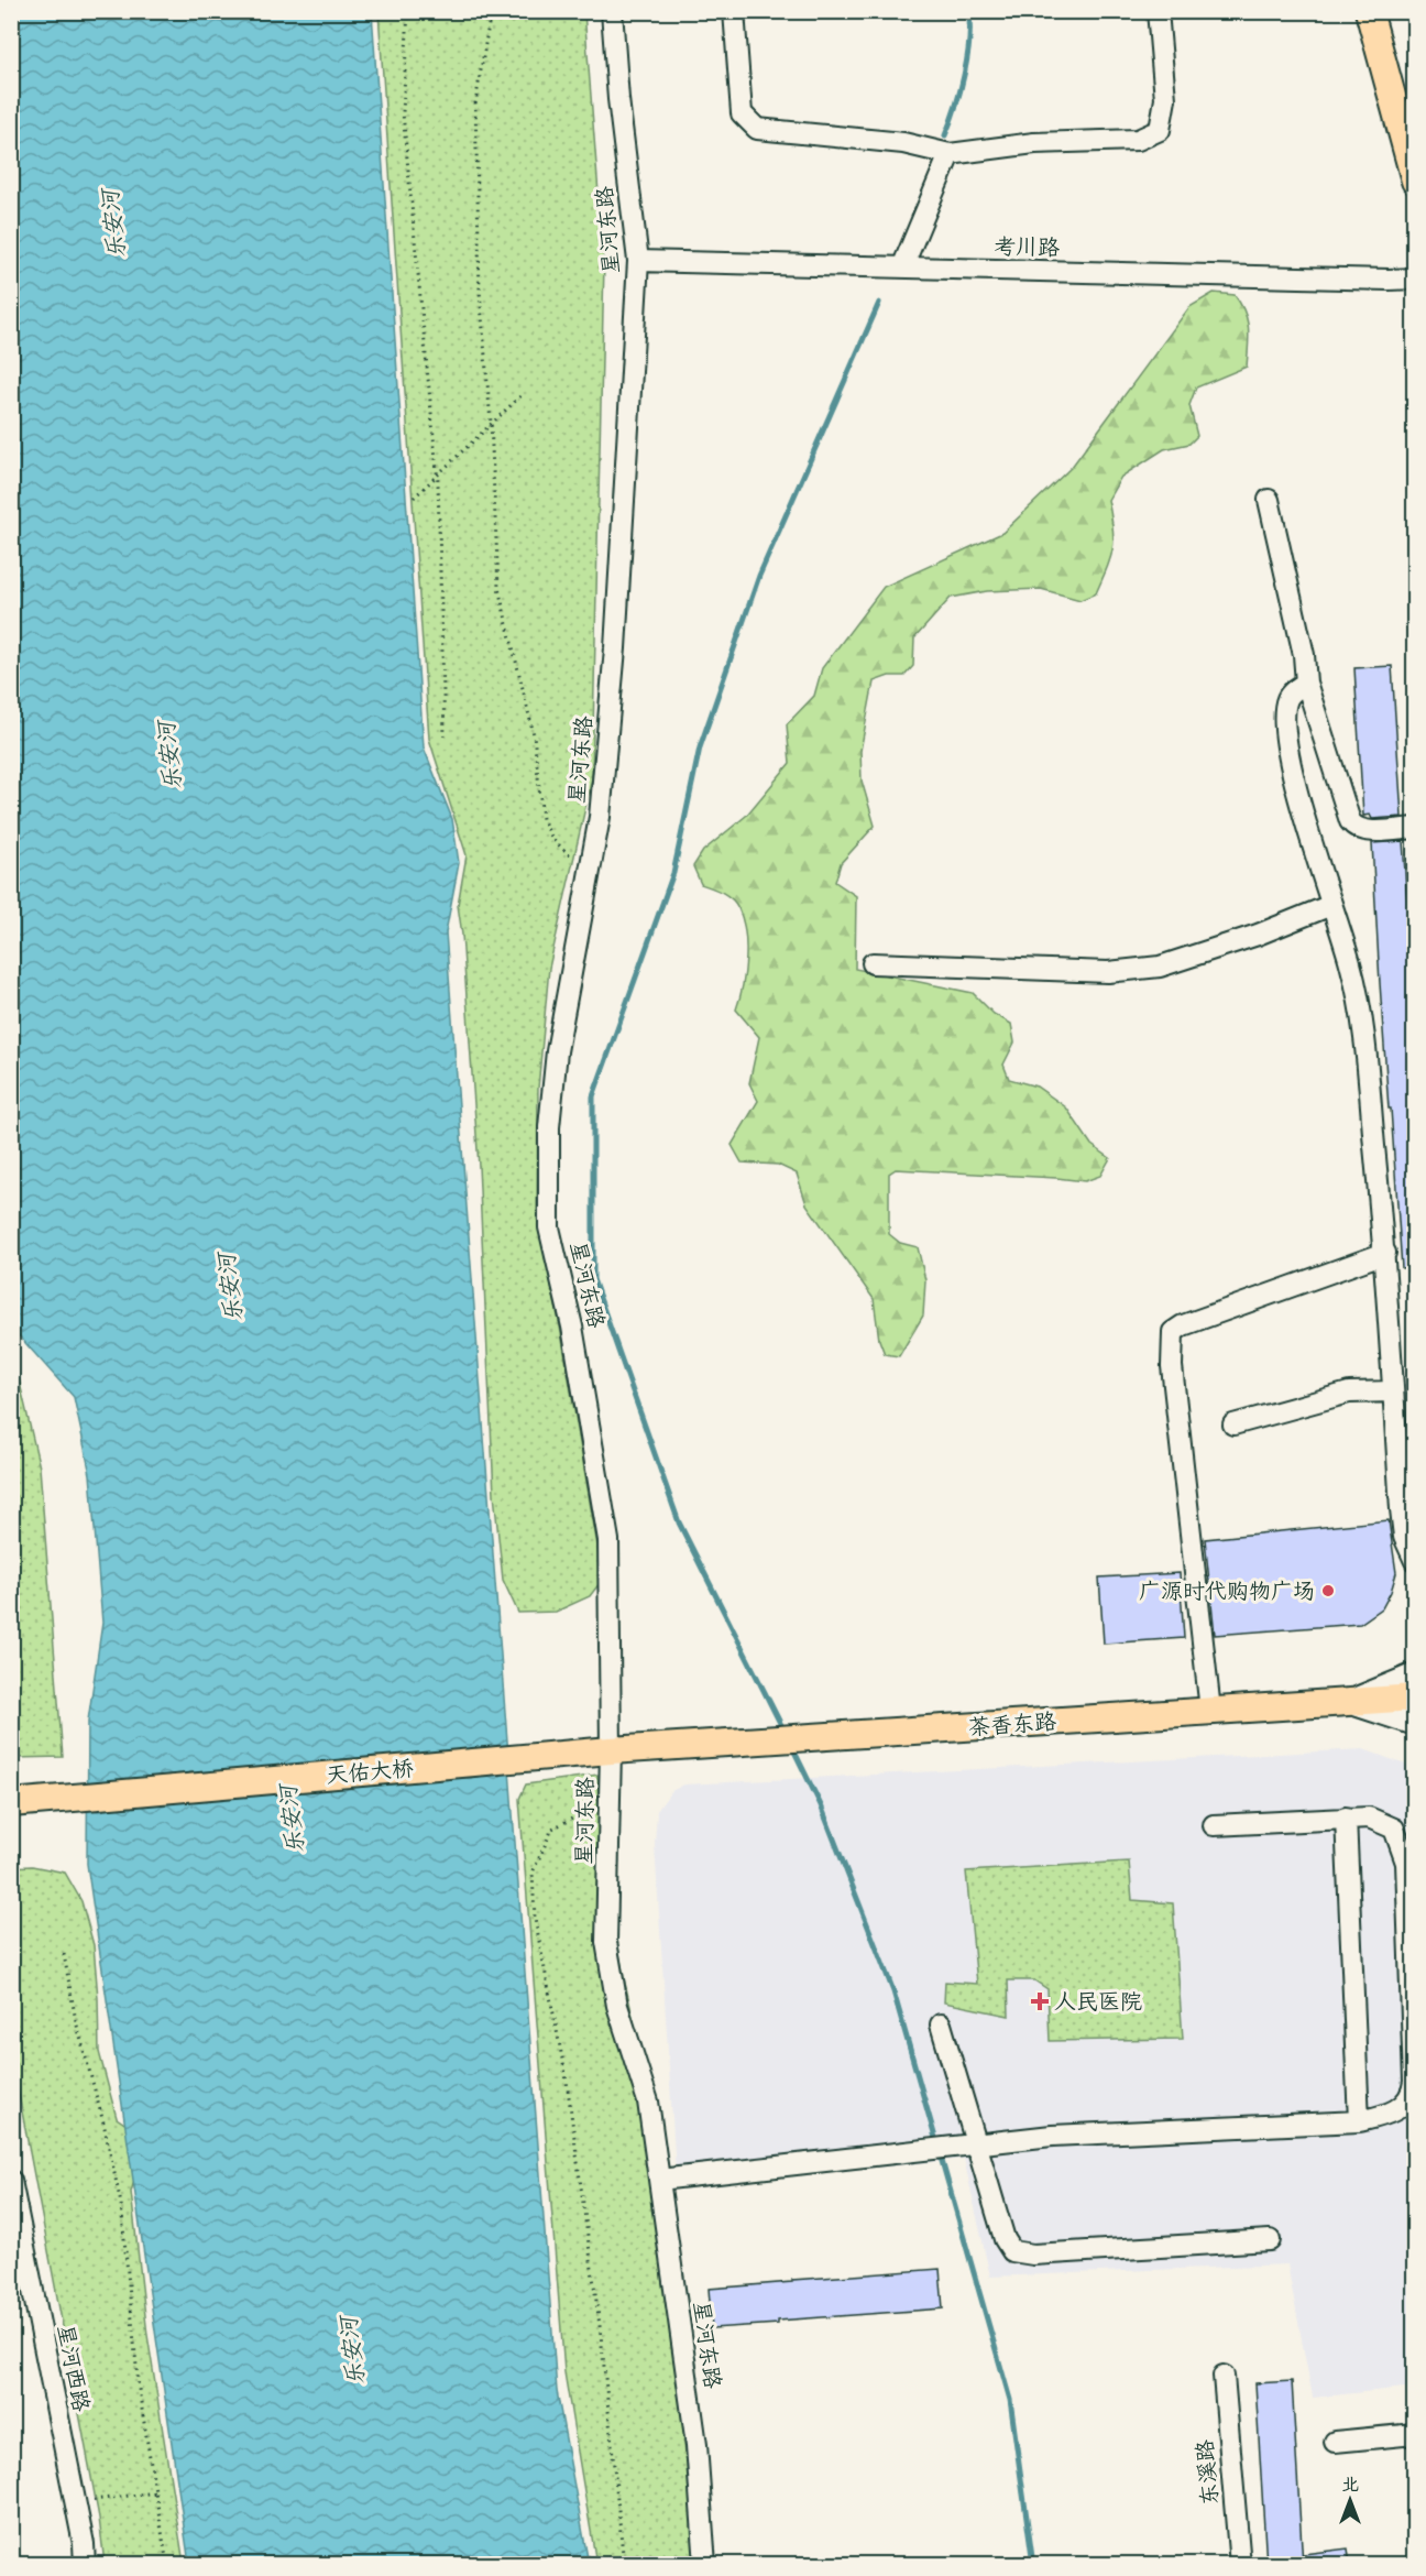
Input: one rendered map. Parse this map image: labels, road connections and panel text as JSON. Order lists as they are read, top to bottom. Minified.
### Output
{"streets":{"main road":["茶香东路","天佑大桥"],"street":["星河东路","考川路","星河西路","东溪路"]},"crossings":[["星河东路","考川路"],["星河东路","茶香东路"],["星河东路","天佑大桥"],["茶香东路","天佑大桥"]],"water":["乐安河"],"places":{"other":["广源时代购物广场"],"health":["人民医院"]},"north":"top"}
